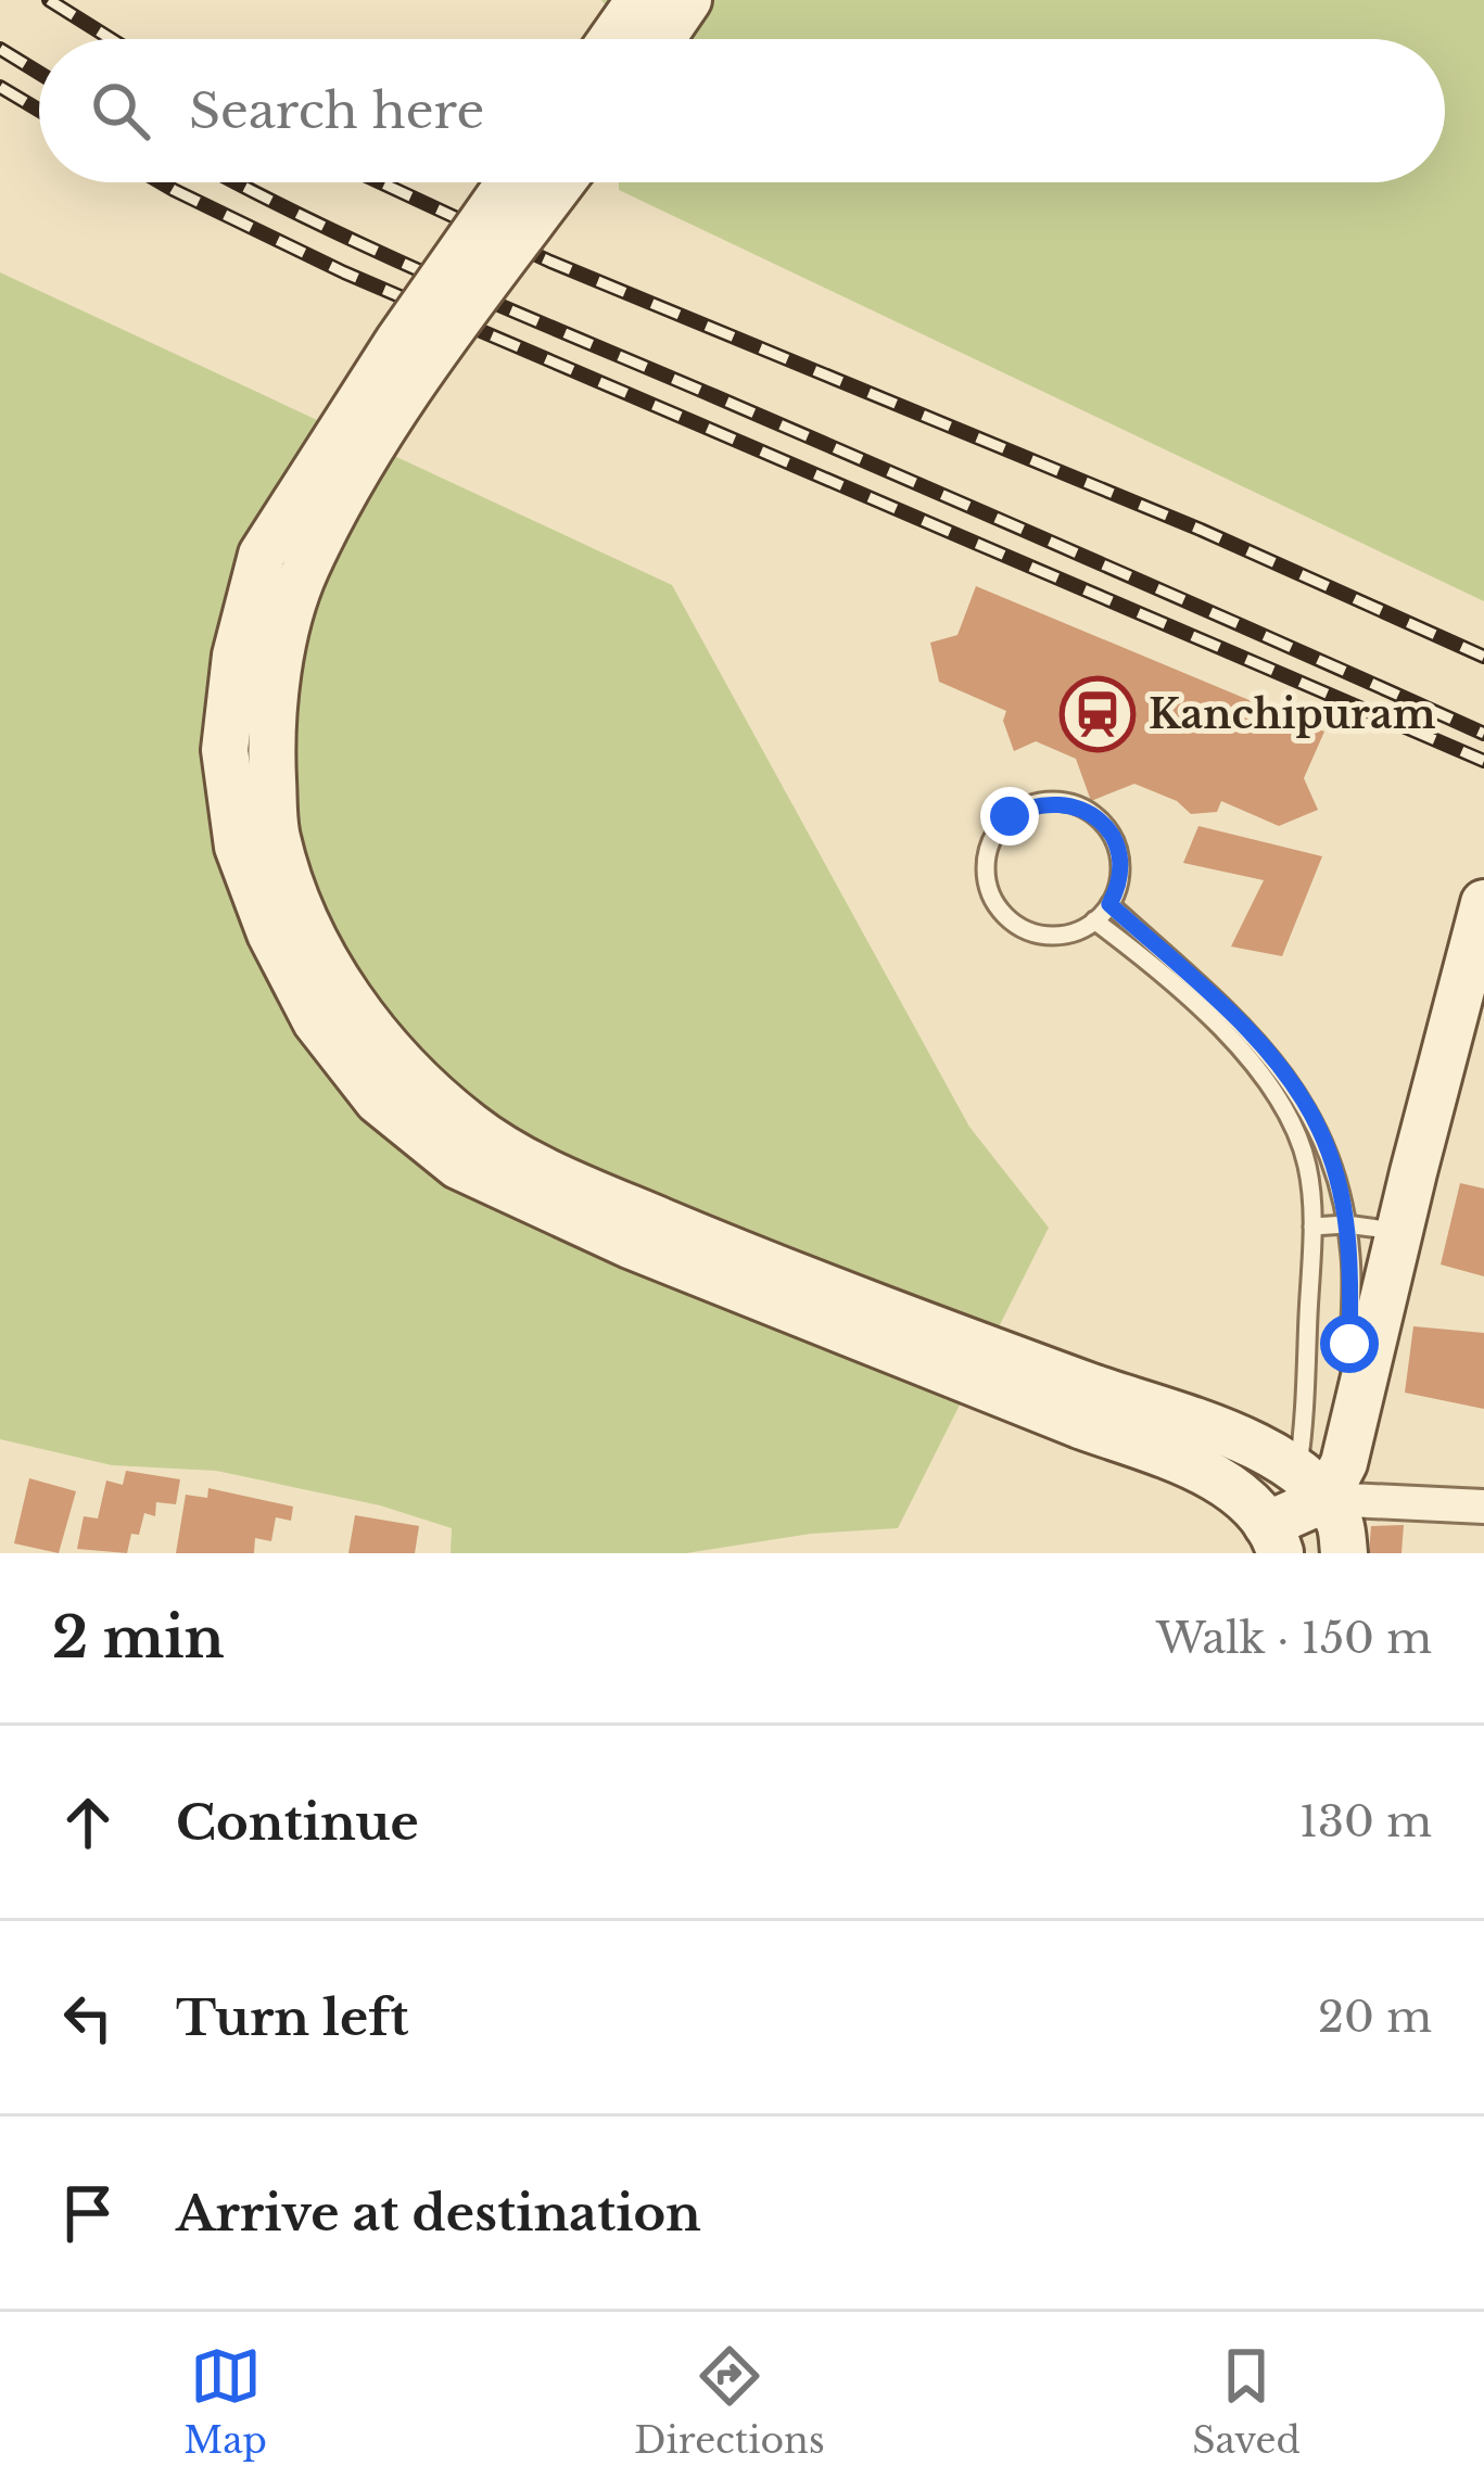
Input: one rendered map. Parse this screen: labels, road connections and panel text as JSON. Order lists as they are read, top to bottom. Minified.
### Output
{"places":{"station":["Kanchipuram"]},"page":{"search":"Search here","heading":["2 min","Walk · 150 m"],"list":[["Continue","130 m"],["Turn left","20 m"],"Arrive at destination"],"nav":["Map","Directions","Saved"]}}
